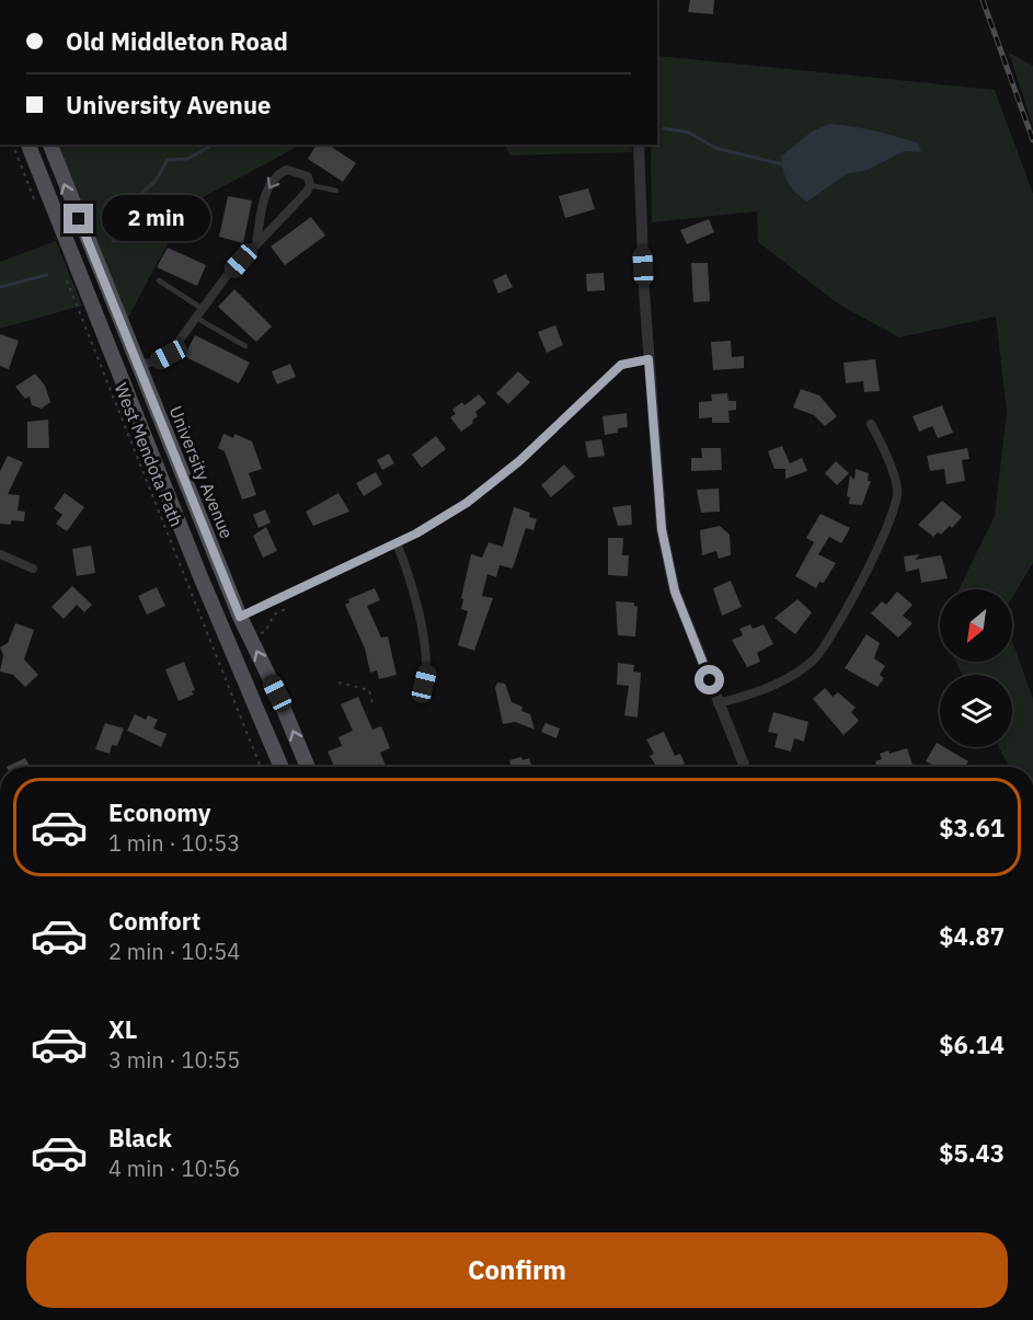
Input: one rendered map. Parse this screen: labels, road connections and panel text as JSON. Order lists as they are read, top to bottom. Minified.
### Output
{"streets":{"main road":["University Avenue"],"path":["West Mendota Path"]},"north":"bottom left","page":{"banner":["Old Middleton Road","University Avenue"],"bubble":"2 min","list":[{"name":"Economy","note":"1 min · 10:53","value":"$3.61"},{"name":"Comfort","note":"2 min · 10:54","value":"$4.87"},{"name":"XL","note":"3 min · 10:55","value":"$6.14"},{"name":"Black","note":"4 min · 10:56","value":"$5.43"}],"buttons":"Confirm"}}
